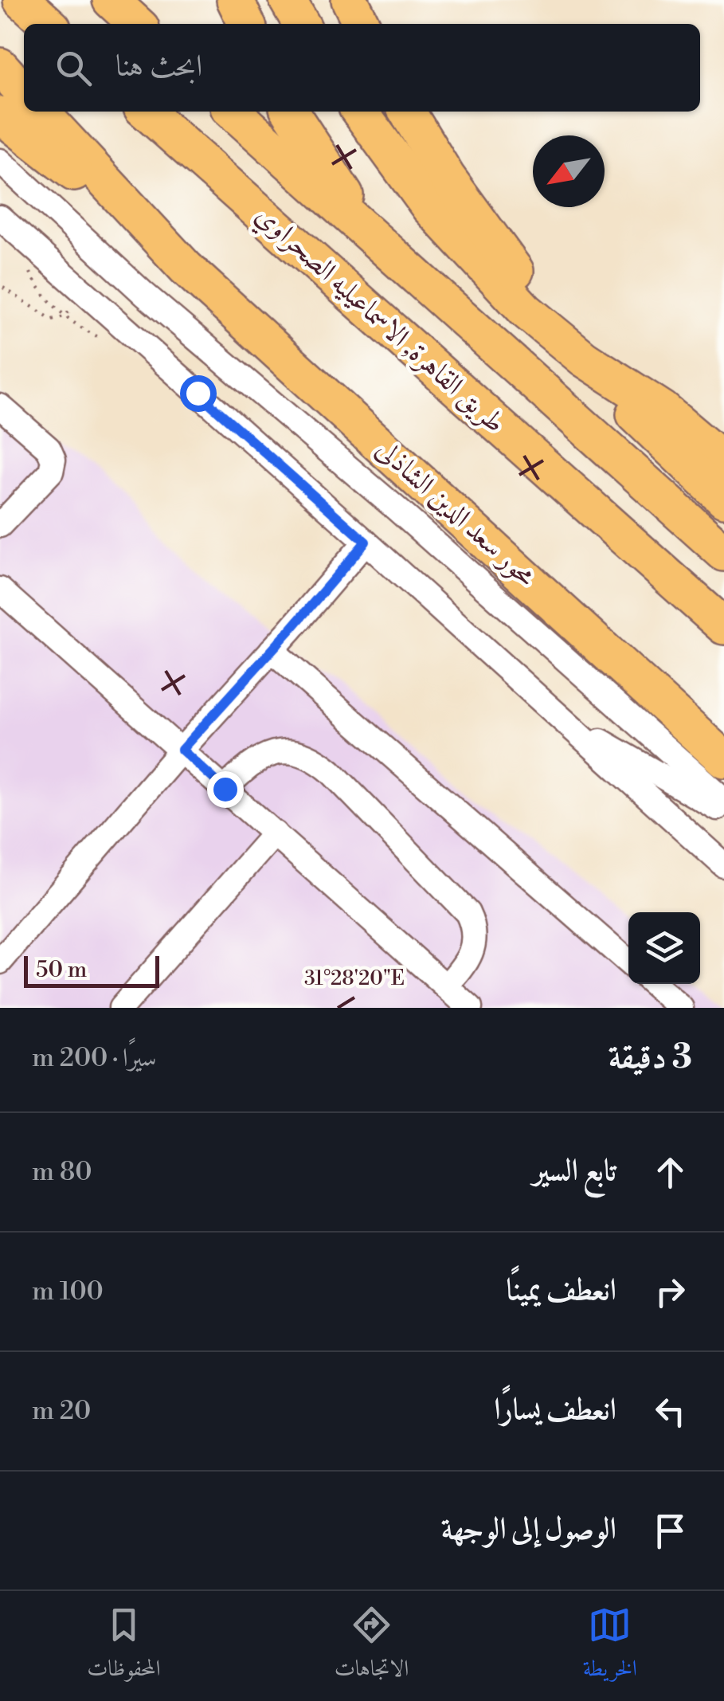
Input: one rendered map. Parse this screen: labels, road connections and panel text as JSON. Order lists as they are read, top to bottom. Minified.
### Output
{"streets":{"highway":["طريق القاهرة, الاسماعيليه الصحراوي","محور سعد الدين الشاذلى"]},"scale_bar":"50 m","north":"bottom left","page":{"search":"ابحث هنا","scale":"50 m","heading":["3 دقيقة","سيرًا · 200 m"],"list":[["تابع السير","80 m"],["انعطف يمينًا","100 m"],["انعطف يسارًا","20 m"],"الوصول إلى الوجهة"],"nav":["الخريطة","الاتجاهات","المحفوظات"]},"coordinates":["31°28'20\"E"]}
